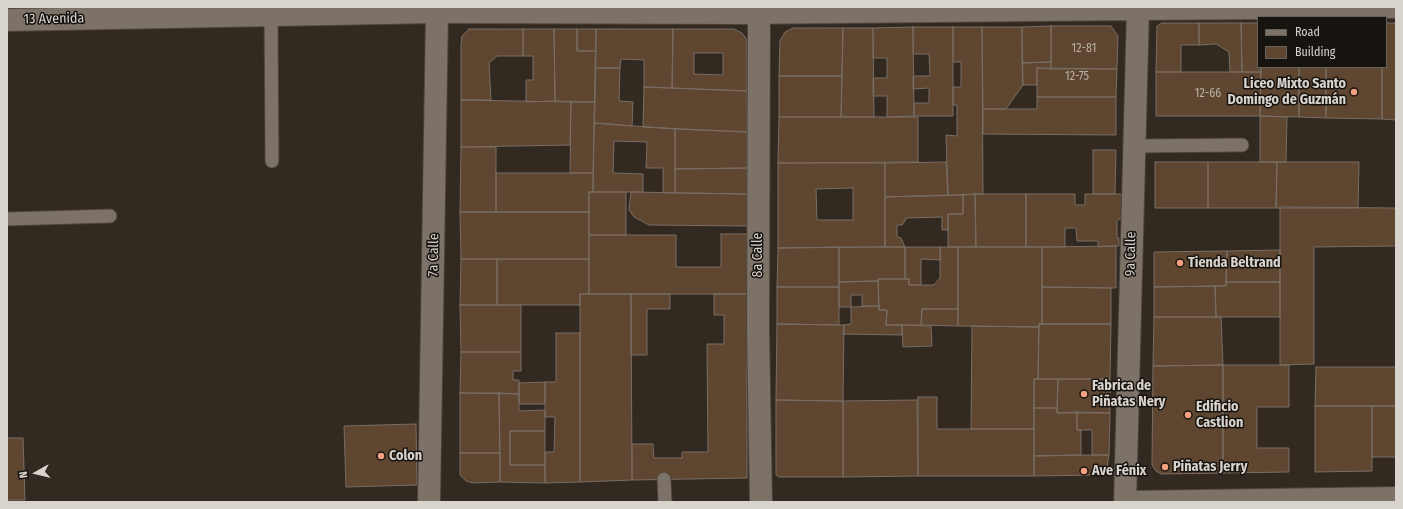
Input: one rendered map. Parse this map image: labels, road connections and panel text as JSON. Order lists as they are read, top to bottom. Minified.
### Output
{"streets":{"main road":["13 Avenida","9a Calle","7a Calle","8a Calle"]},"crossings":[["13 Avenida","9a Calle"],["13 Avenida","7a Calle"],["13 Avenida","8a Calle"]],"places":["Liceo Mixto Santo Domingo de Guzmán","Tienda Beltrand","Fabrica de Piñatas Nery","Edificio Castlion","Colon","Piñatas Jerry","Ave Fénix"],"house_numbers":["12-81","12-75","12-66"],"legend":["Road","Building"],"north":"left"}
